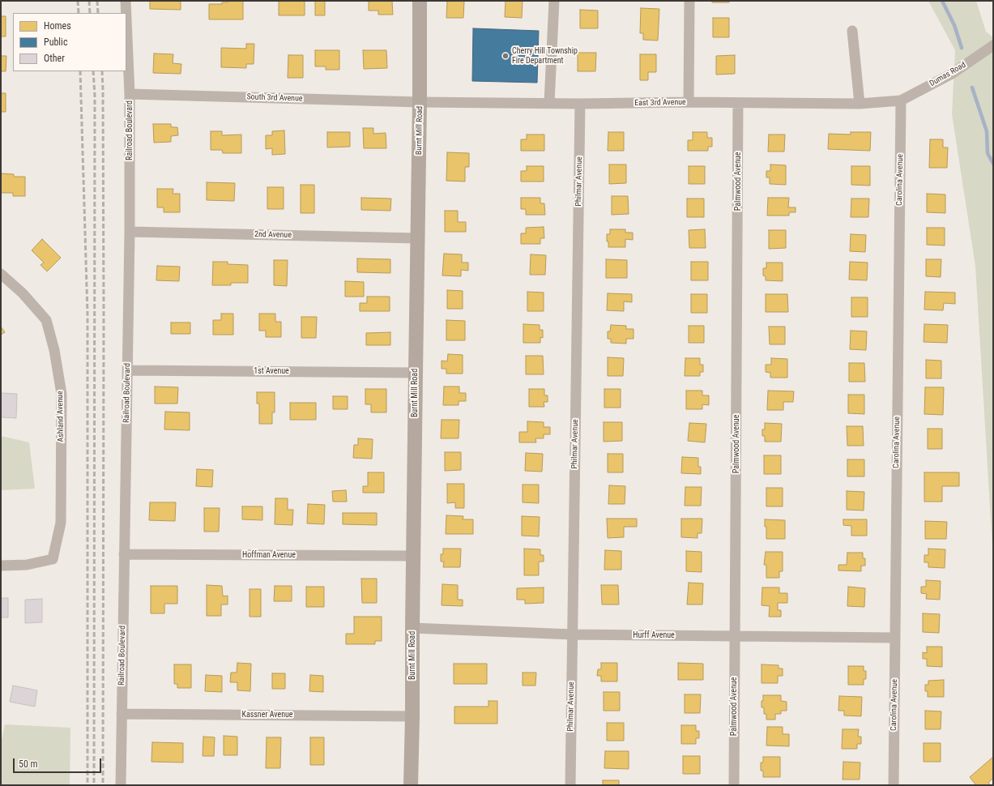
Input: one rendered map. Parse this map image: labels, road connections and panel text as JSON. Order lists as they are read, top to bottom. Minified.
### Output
{"streets":{"main road":["Burnt Mill Road"],"street":["Dumas Road","South 3rd Avenue","East 3rd Avenue","Railroad Boulevard","Carolina Avenue","Philmar Avenue","Palmwood Avenue","2nd Avenue","1st Avenue","Ashland Avenue","Hoffman Avenue","Hurff Avenue","Kassner Avenue"]},"crossings":[["Dumas Road","East 3rd Avenue"],["Dumas Road","Carolina Avenue"],["South 3rd Avenue","East 3rd Avenue"],["South 3rd Avenue","Railroad Boulevard"],["South 3rd Avenue","Burnt Mill Road"],["East 3rd Avenue","Burnt Mill Road"],["East 3rd Avenue","Carolina Avenue"],["East 3rd Avenue","Philmar Avenue"],["East 3rd Avenue","Palmwood Avenue"],["Railroad Boulevard","2nd Avenue"],["Railroad Boulevard","1st Avenue"],["Railroad Boulevard","Hoffman Avenue"],["Railroad Boulevard","Kassner Avenue"],["Burnt Mill Road","2nd Avenue"],["Burnt Mill Road","1st Avenue"],["Burnt Mill Road","Hoffman Avenue"],["Burnt Mill Road","Hurff Avenue"],["Burnt Mill Road","Kassner Avenue"],["Carolina Avenue","Hurff Avenue"],["Philmar Avenue","Hurff Avenue"],["Palmwood Avenue","Hurff Avenue"]],"places":["Cherry Hill Township Fire Department"],"legend":["Homes","Public","Other"],"scale_bar":"50 m"}
